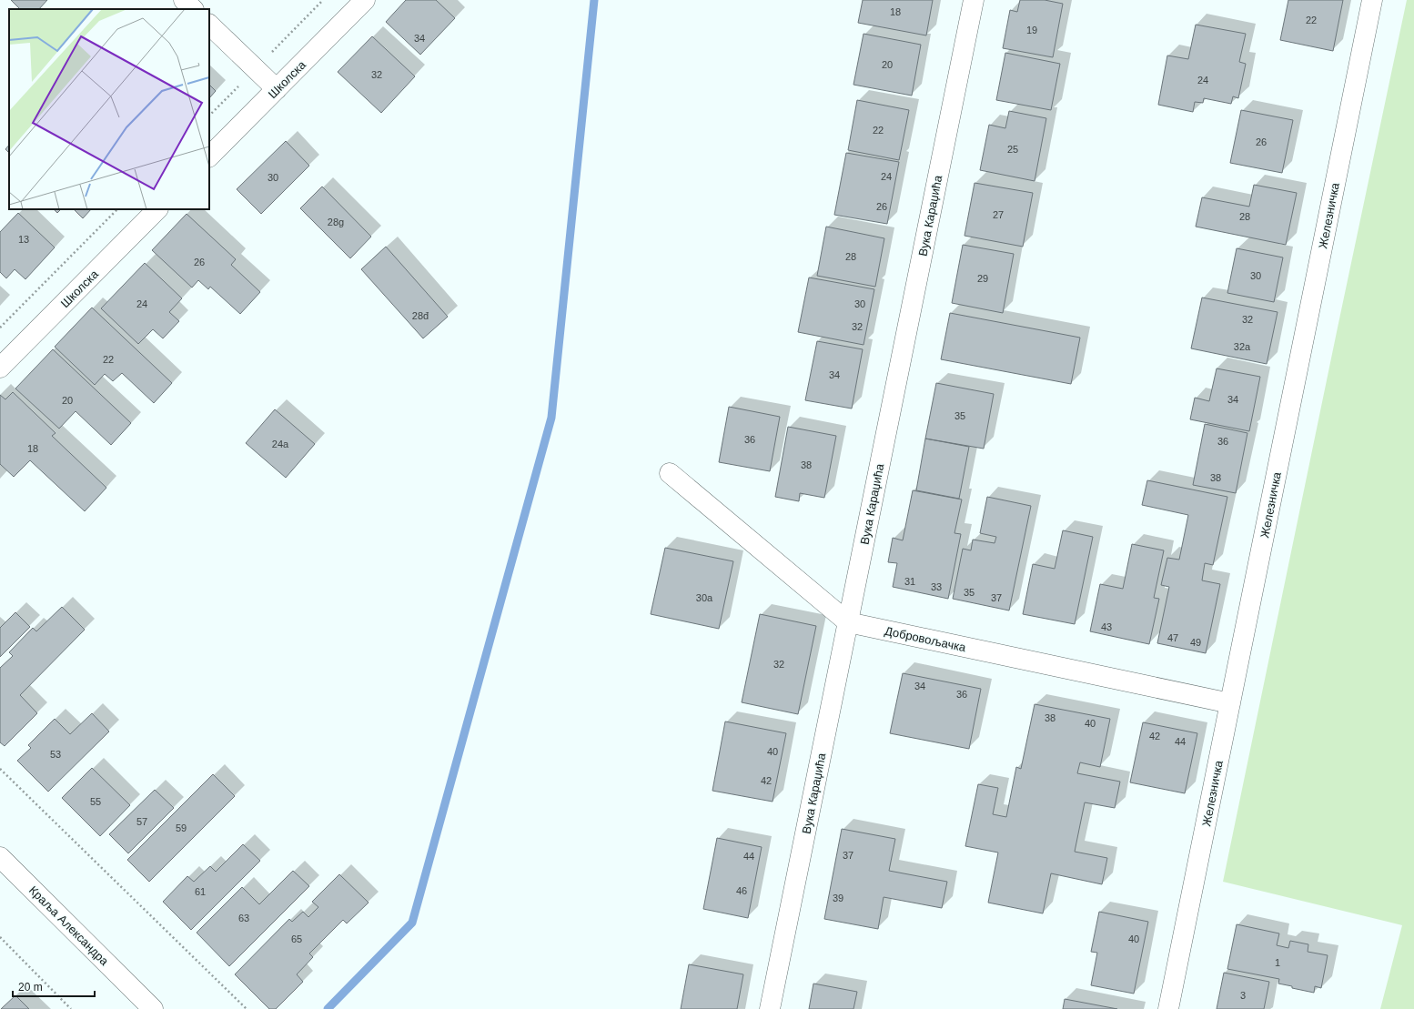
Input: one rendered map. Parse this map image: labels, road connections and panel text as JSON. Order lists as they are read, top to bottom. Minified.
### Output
{"streets":{"street":["Школска","Вука Караџића","Железничка","Добровољачка","Краља Александра"]},"crossings":[["Вука Караџића","Добровољачка"],["Железничка","Добровољачка"]],"house_numbers":["18","22","19","34","20","32","24","22","26","25","24","30","26","27","28","28g","13","28","26","30","29","24","30","28đ","32","32","32a","22","34","34","20","35","36","36","24a","18","38","38","31","33","35","30a","37","43","47","49","32","34","36","38","40","42","44","40","53","42","55","57","59","37","44","46","61","39","63","65","40","1","3"],"scale_bar":"20 m"}
